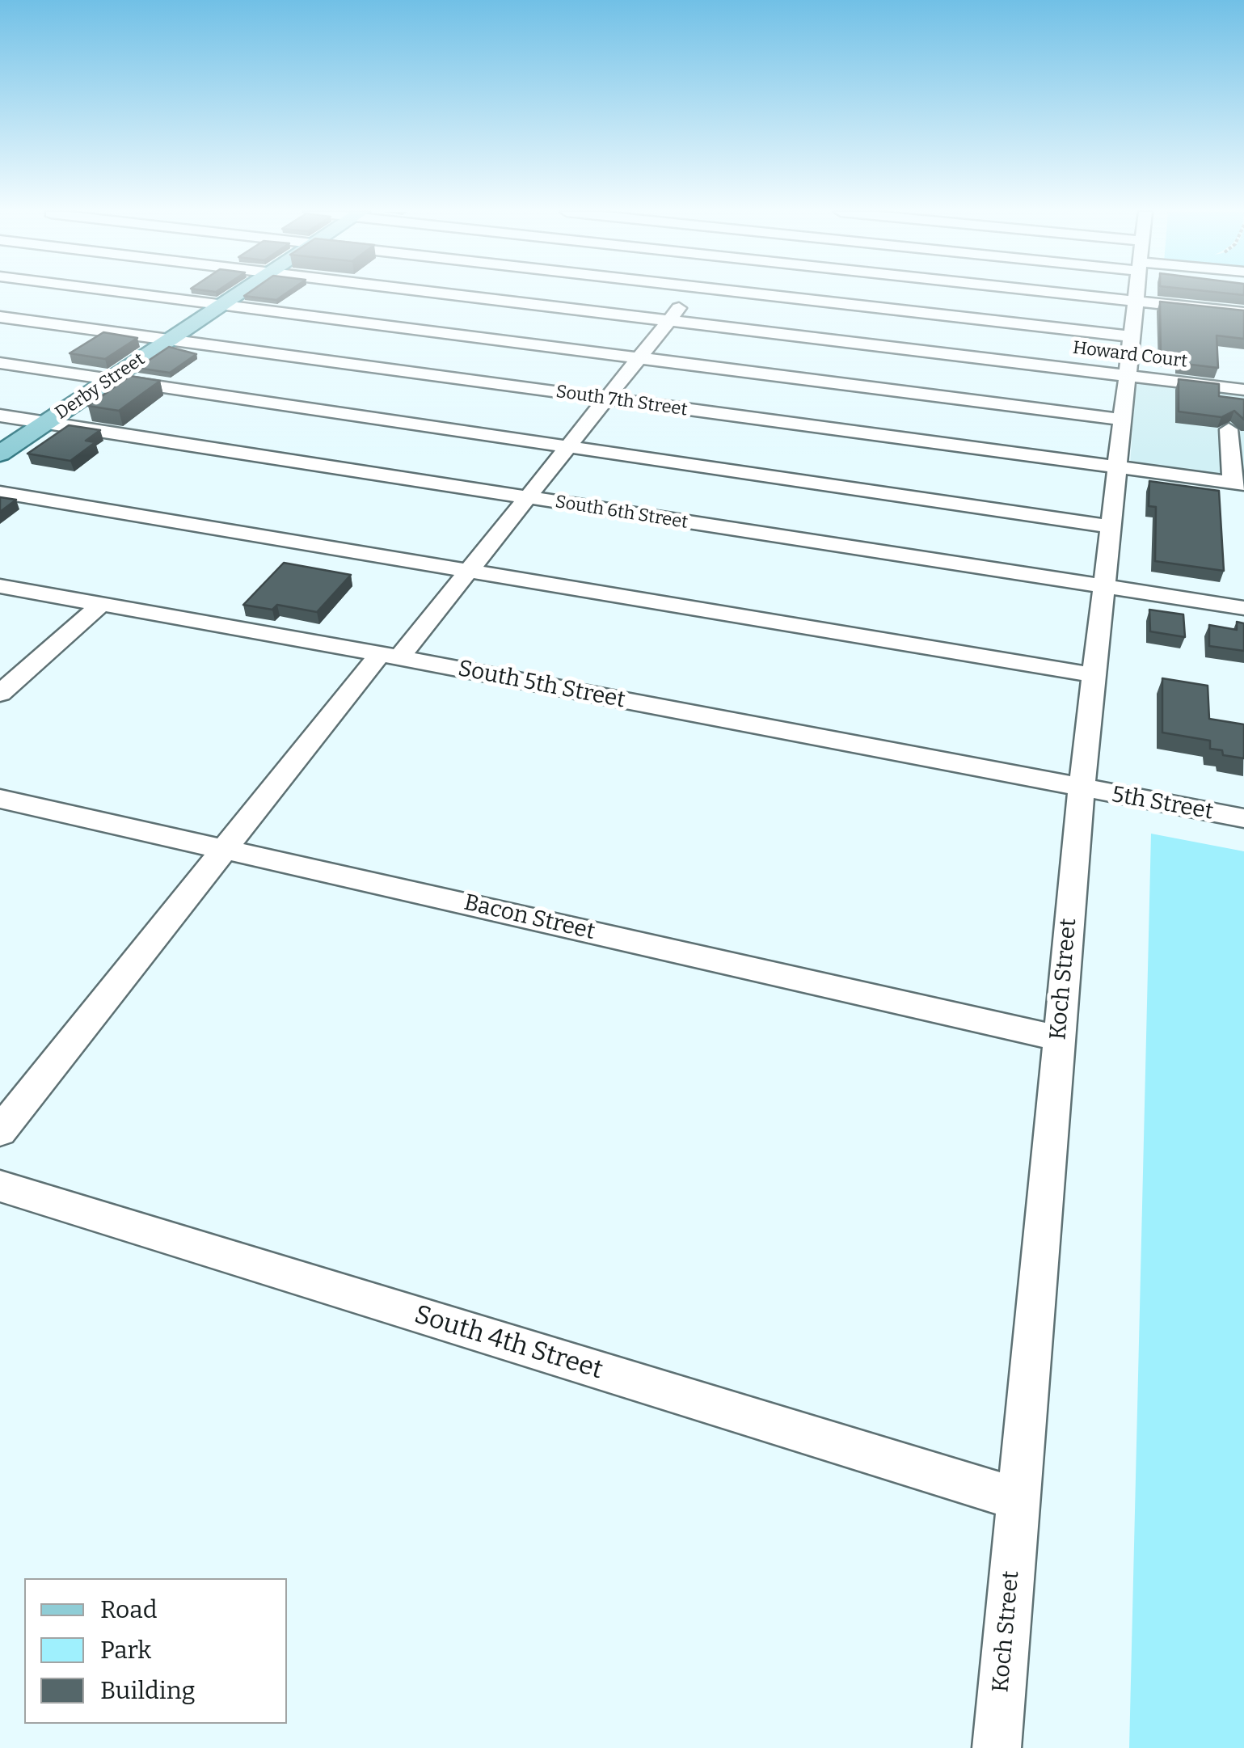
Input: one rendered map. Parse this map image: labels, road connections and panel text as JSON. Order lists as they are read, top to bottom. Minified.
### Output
{"streets":{"main road":["Derby Street"],"street":["Howard Court","South 7th Street","South 6th Street","South 5th Street","5th Street","Bacon Street","Koch Street","South 4th Street"]},"crossings":[["Howard Court","Koch Street"],["Derby Street","South 7th Street"],["Derby Street","South 6th Street"],["South 7th Street","Koch Street"],["South 6th Street","Koch Street"],["South 5th Street","5th Street"],["South 5th Street","Koch Street"],["5th Street","Koch Street"],["Bacon Street","Koch Street"],["Koch Street","South 4th Street"]],"legend":["Road","Park","Building"]}
